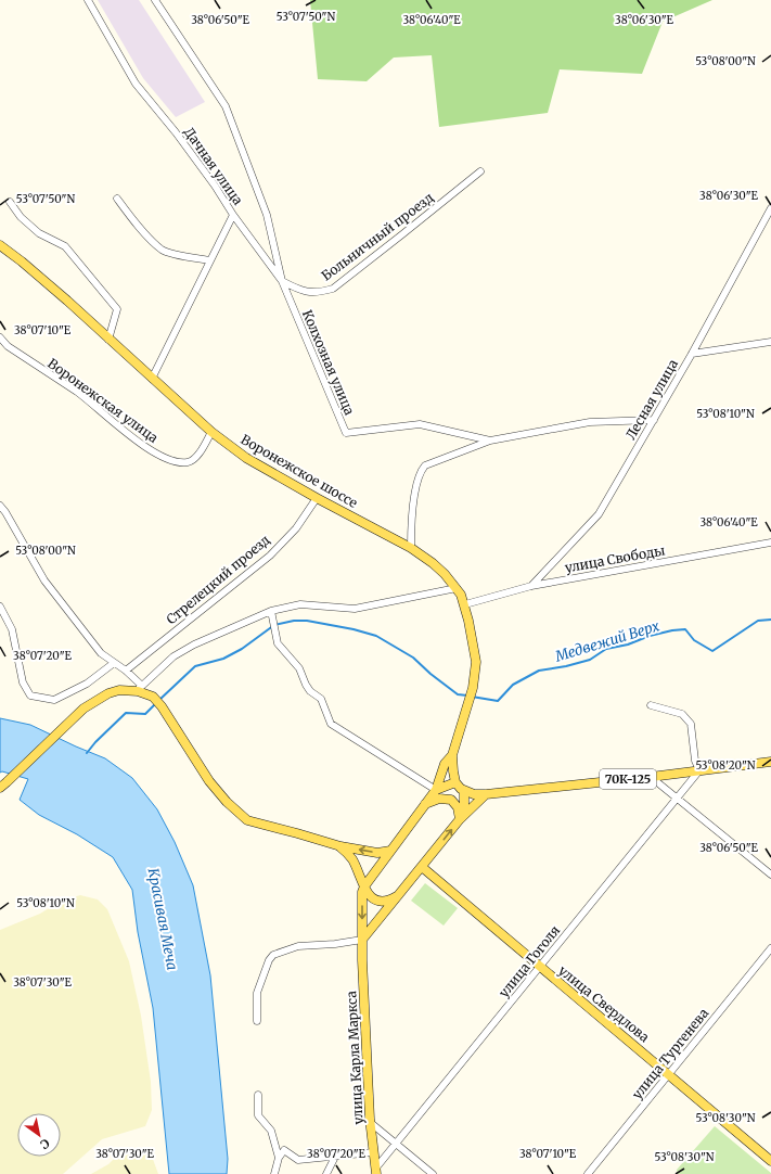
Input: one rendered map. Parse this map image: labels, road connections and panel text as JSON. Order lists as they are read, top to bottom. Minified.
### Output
{"streets":{"main road":["Воронежское шоссе","70К-125","улица Свердлова","улица Карла Маркса"],"street":["Дачная улица","Больничный проезд","Колхозная улица","Лесная улица","Воронежская улица","улица Свободы","Стрелецкий проезд","улица Гоголя","улица Тургенева"]},"crossings":[["Дачная улица","Колхозная улица"],["Дачная улица","Воронежское шоссе"],["Больничный проезд","Колхозная улица"],["Колхозная улица","Лесная улица"],["Лесная улица","улица Свободы"],["Воронежская улица","Воронежское шоссе"],["Воронежское шоссе","улица Свободы"],["Воронежское шоссе","Стрелецкий проезд"],["70К-125","улица Гоголя"],["улица Гоголя","улица Свердлова"],["улица Гоголя","улица Карла Маркса"],["улица Свердлова","улица Тургенева"]],"water":["Медвежий Верх","Красивая Меча"],"north":"bottom right","coordinates":["53°07'50\"N","38°06'50\"E","38°06'40\"E","38°06'30\"E","53°08'00\"N","38°07'10\"E","53°08'10\"N","38°07'20\"E","53°08'20\"N","38°07'30\"E","53°08'30\"N"]}
